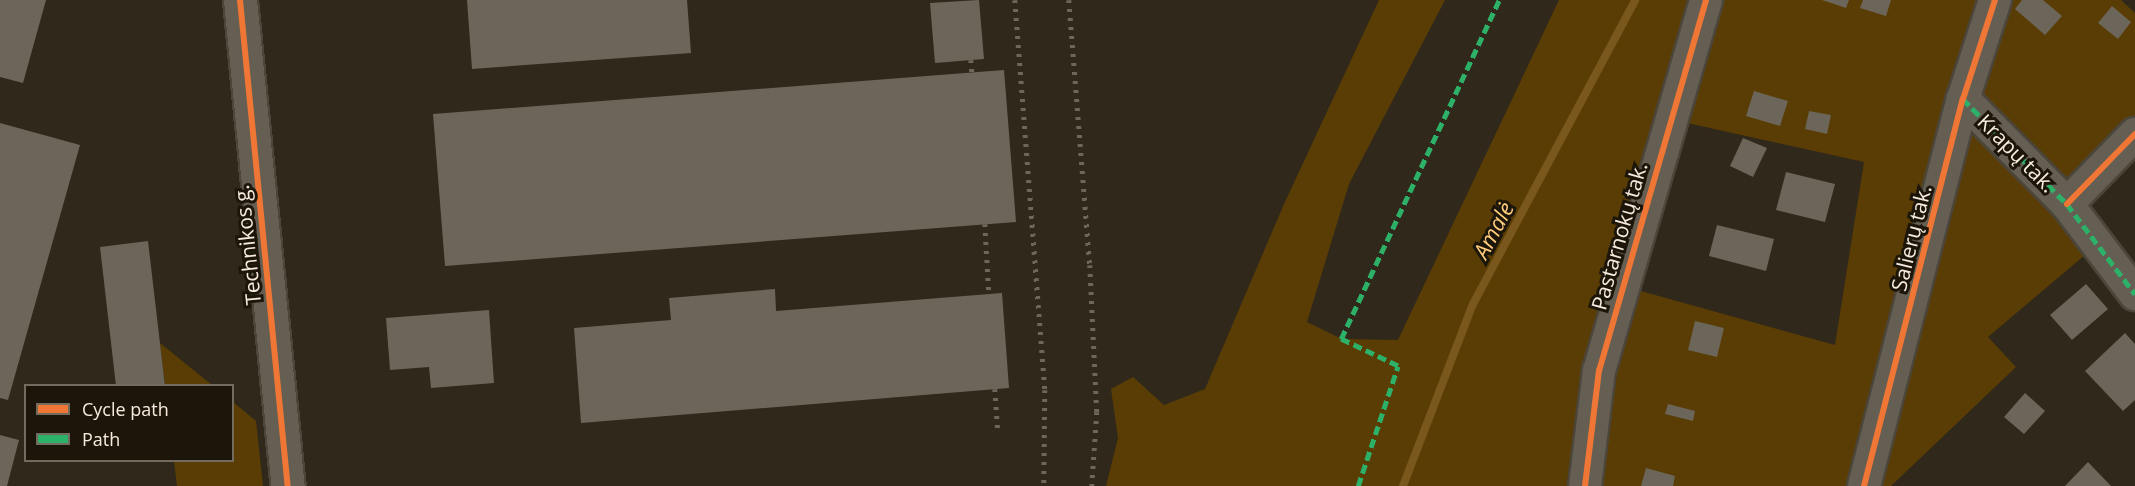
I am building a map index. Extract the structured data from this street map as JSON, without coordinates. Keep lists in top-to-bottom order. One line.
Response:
{"streets":{"street":["Krapų tak.","Pastarnokų tak.","Salierų tak.","Technikos g."]},"crossings":[["Krapų tak.","Salierų tak."]],"water":["Amalė"],"legend":["Cycle path","Path"]}
